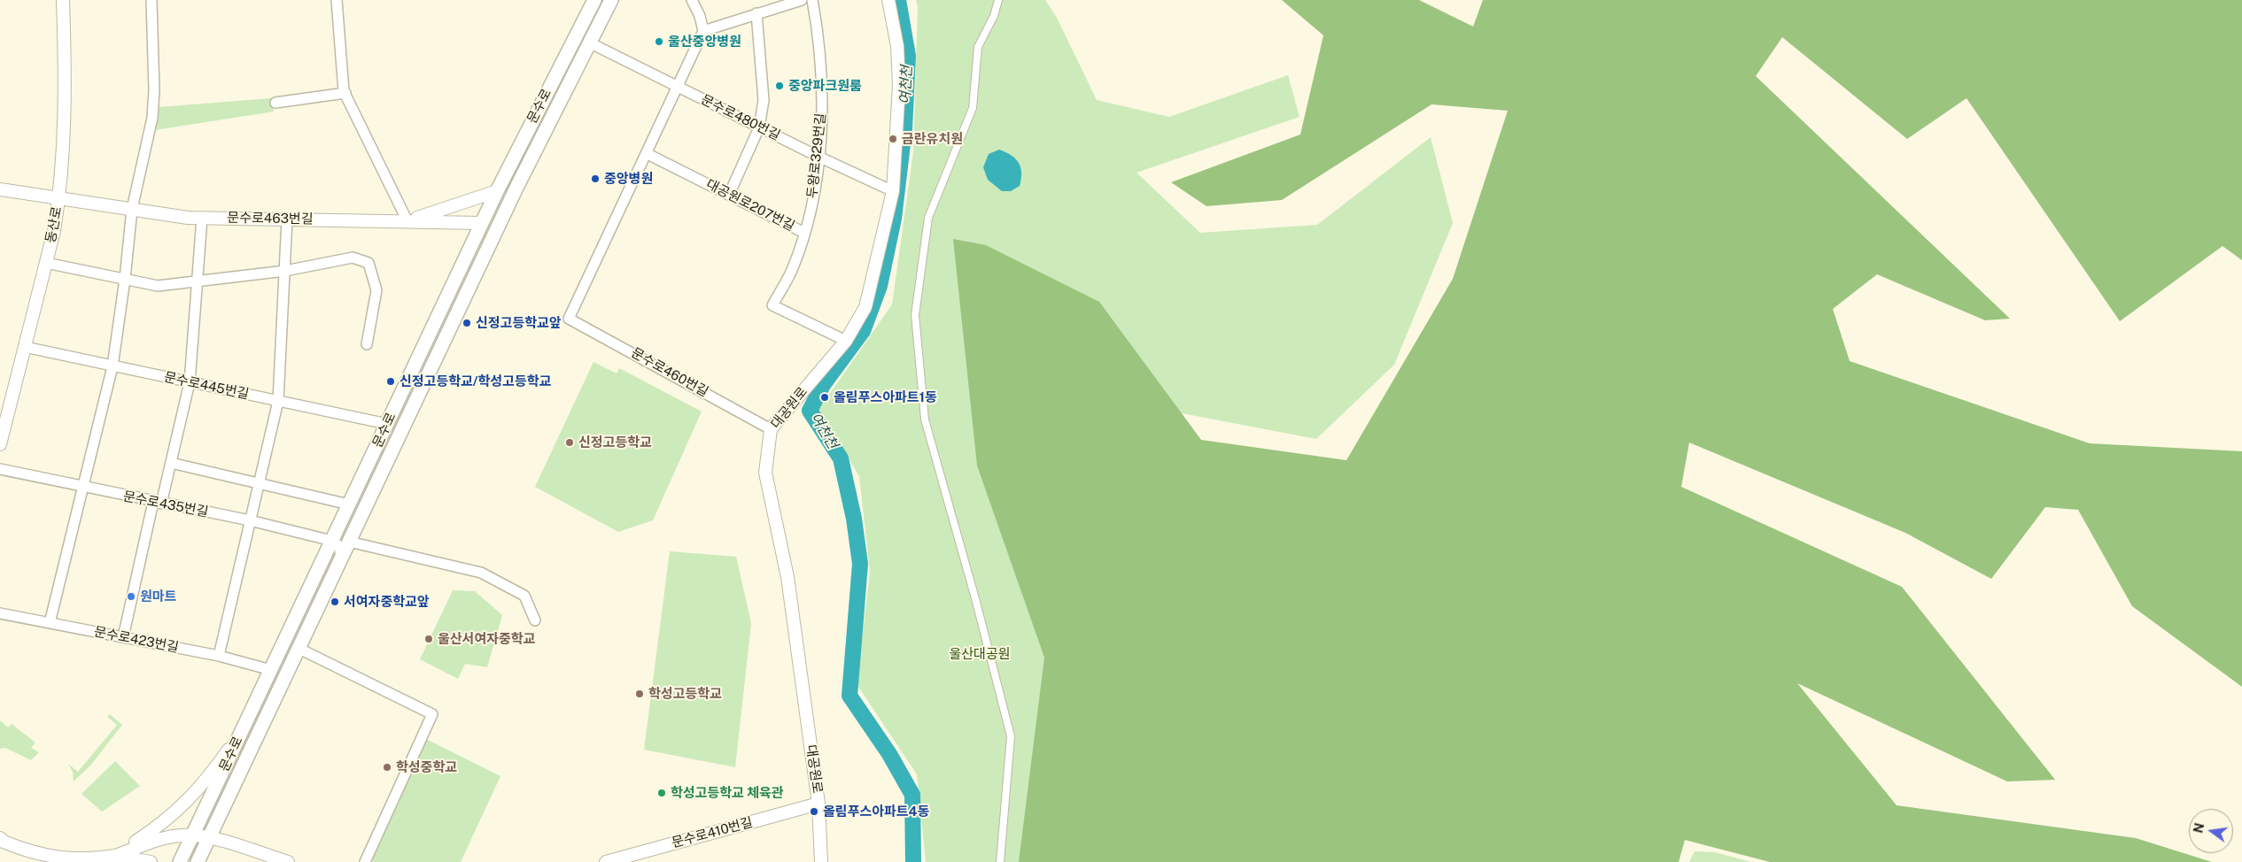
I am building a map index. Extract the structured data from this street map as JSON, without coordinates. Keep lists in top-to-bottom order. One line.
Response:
{"streets":{"main road":["문수로"],"street":["문수로480번길","두왕로329번길","대공원로207번길","문수로463번길","동산로","문수로460번길","문수로445번길","대공원로","문수로435번길","문수로423번길","문수로410번길"]},"crossings":[["문수로","문수로480번길"],["문수로","문수로463번길"],["문수로","문수로445번길"],["문수로","문수로435번길"],["문수로","문수로423번길"],["문수로480번길","두왕로329번길"],["문수로480번길","대공원로"],["두왕로329번길","대공원로207번길"],["대공원로207번길","문수로460번길"],["대공원로207번길","대공원로"],["문수로463번길","동산로"],["동산로","문수로445번길"],["문수로460번길","대공원로"],["대공원로","문수로410번길"]],"water":["여천천"],"parks":["울산대공원"],"places":["울산중앙병원","중앙파크원룸","금란유치원","중앙병원","신정고등학교앞","신정고등학교/학성고등학교","올림푸스아파트1동","신정고등학교","원마트","서여자중학교앞","울산서여자중학교","학성고등학교","학성중학교","학성고등학교 체육관","올림푸스아파트4동"],"north":"left"}
